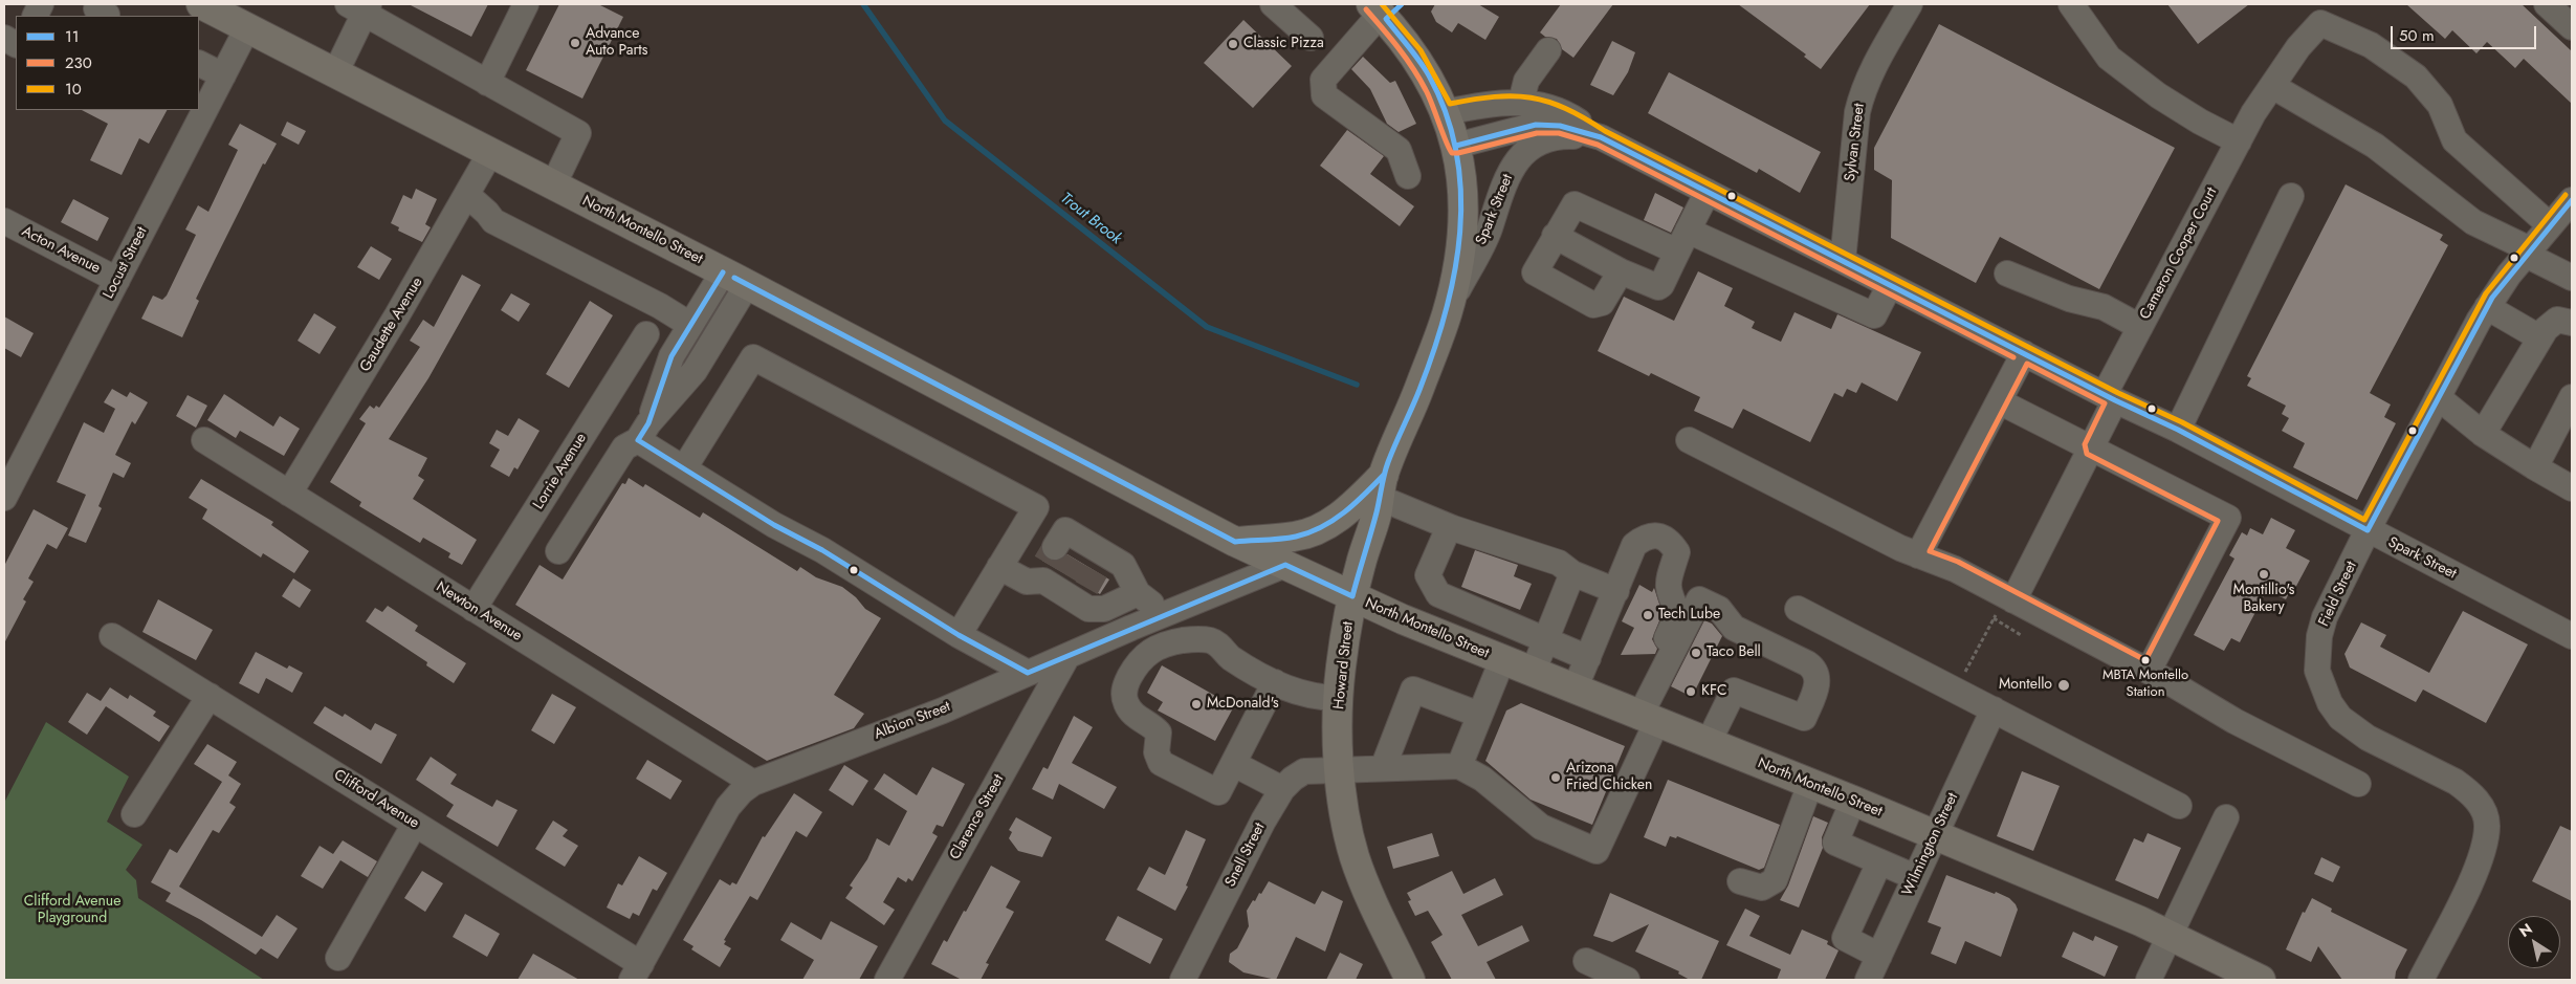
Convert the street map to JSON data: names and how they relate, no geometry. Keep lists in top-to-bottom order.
{
  "streets": {
    "main road": ["North Montello Street", "Howard Street"],
    "street": [
      "Sylvan Street",
      "Spark Street",
      "Acton Avenue",
      "Cameron Cooper Court",
      "Locust Street",
      "Gaudette Avenue",
      "Lorrie Avenue",
      "Field Street",
      "Newton Avenue",
      "Albion Street",
      "Clifford Avenue",
      "Clarence Street",
      "Wilmington Street",
      "Snell Street"
    ]
  },
  "crossings": [
    ["Sylvan Street", "Spark Street"],
    ["Spark Street", "Cameron Cooper Court"],
    ["Spark Street", "Field Street"],
    ["Spark Street", "Howard Street"],
    ["North Montello Street", "Locust Street"],
    ["North Montello Street", "Gaudette Avenue"],
    ["North Montello Street", "Howard Street"],
    ["North Montello Street", "Albion Street"],
    ["North Montello Street", "Wilmington Street"],
    ["Acton Avenue", "Locust Street"],
    ["Cameron Cooper Court", "Field Street"],
    ["Gaudette Avenue", "Newton Avenue"],
    ["Lorrie Avenue", "Newton Avenue"],
    ["Newton Avenue", "Albion Street"],
    ["Howard Street", "Snell Street"],
    ["Albion Street", "Clifford Avenue"],
    ["Albion Street", "Clarence Street"]
  ],
  "water": ["Trout Brook"],
  "parks": ["Clifford Avenue Playground"],
  "places": [
    "Advance Auto Parts",
    "Classic Pizza",
    "Montillio's Bakery",
    "Tech Lube",
    "Taco Bell",
    "MBTA Montello Station",
    "Montello",
    "KFC",
    "McDonald's",
    "Arizona Fried Chicken"
  ],
  "lines": ["transit line 11", "transit line 10", "transit line 230"],
  "legend": ["11", "230", "10"],
  "scale_bar": "50 m",
  "north": "top left"
}
